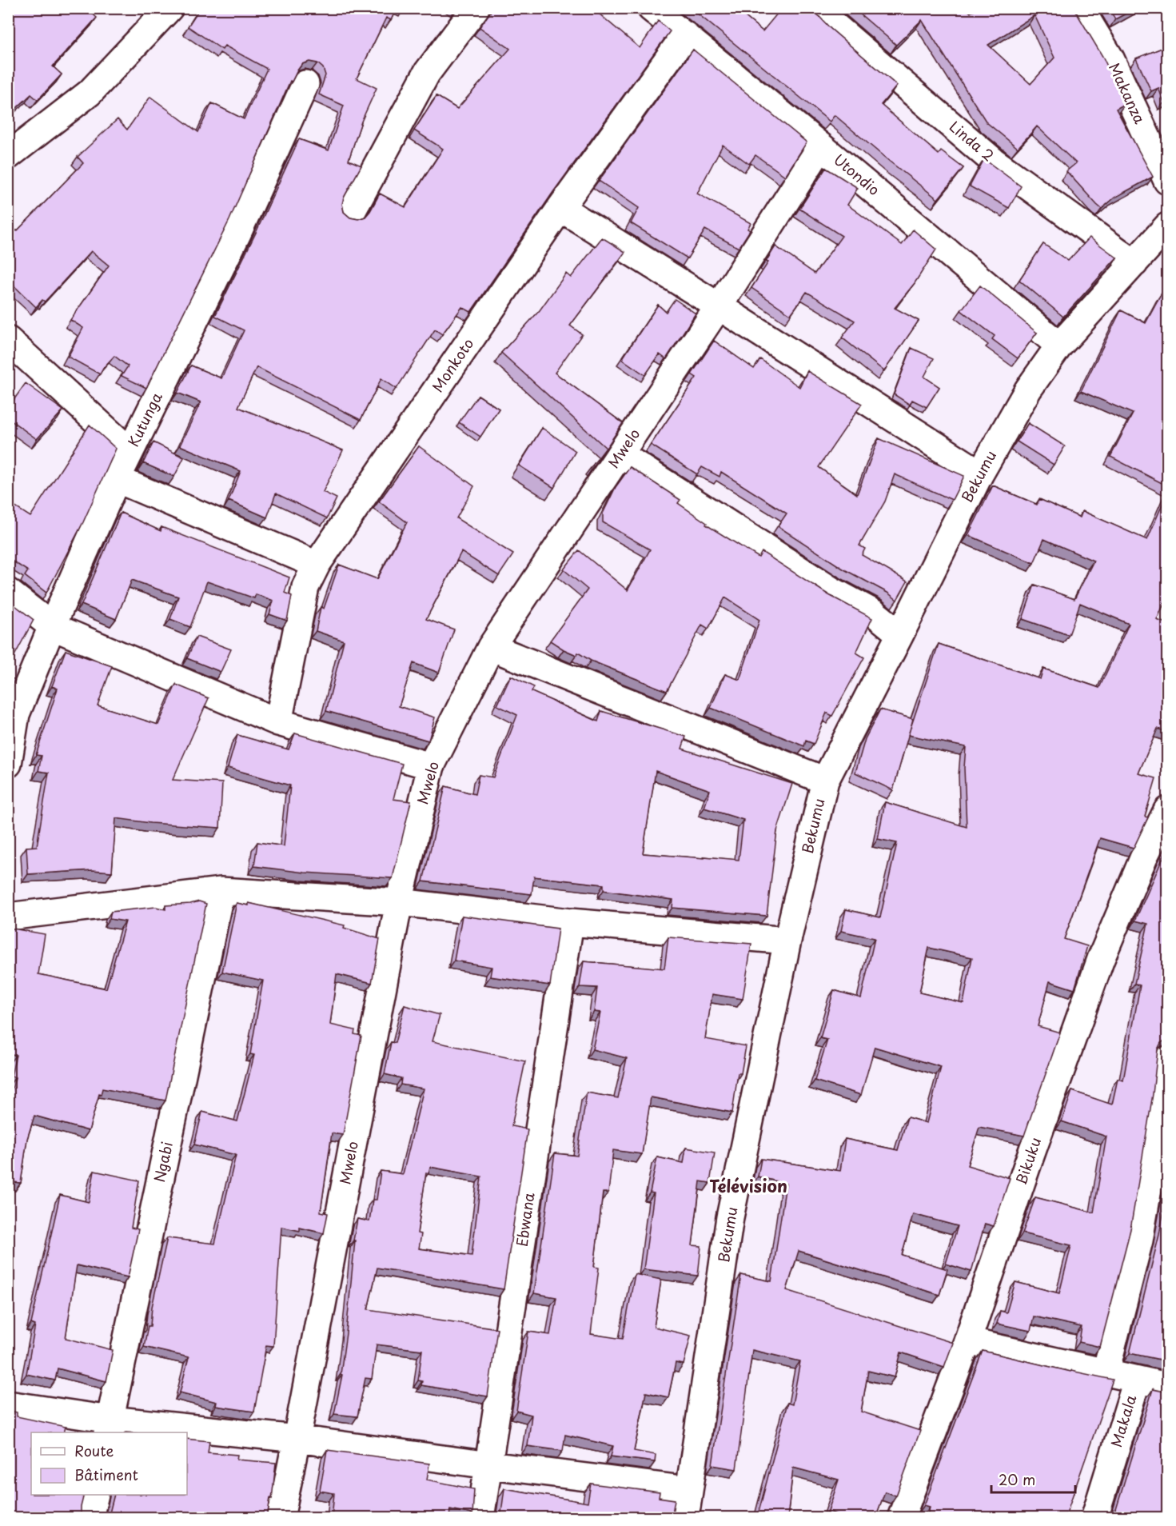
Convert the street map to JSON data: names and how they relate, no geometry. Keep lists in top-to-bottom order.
{
  "streets": {
    "street": [
      "Makanza",
      "Linda 2",
      "Utondio",
      "Monkoto",
      "Kutunga",
      "Mwelo",
      "Bekumu",
      "Bikuku",
      "Ngabi",
      "Ebwana",
      "Makala"
    ]
  },
  "crossings": [
    ["Linda 2", "Bekumu"],
    ["Utondio", "Monkoto"],
    ["Utondio", "Mwelo"],
    ["Utondio", "Bekumu"]
  ],
  "districts": ["Télévision"],
  "legend": ["Route", "Bâtiment"],
  "scale_bar": "20 m"
}
